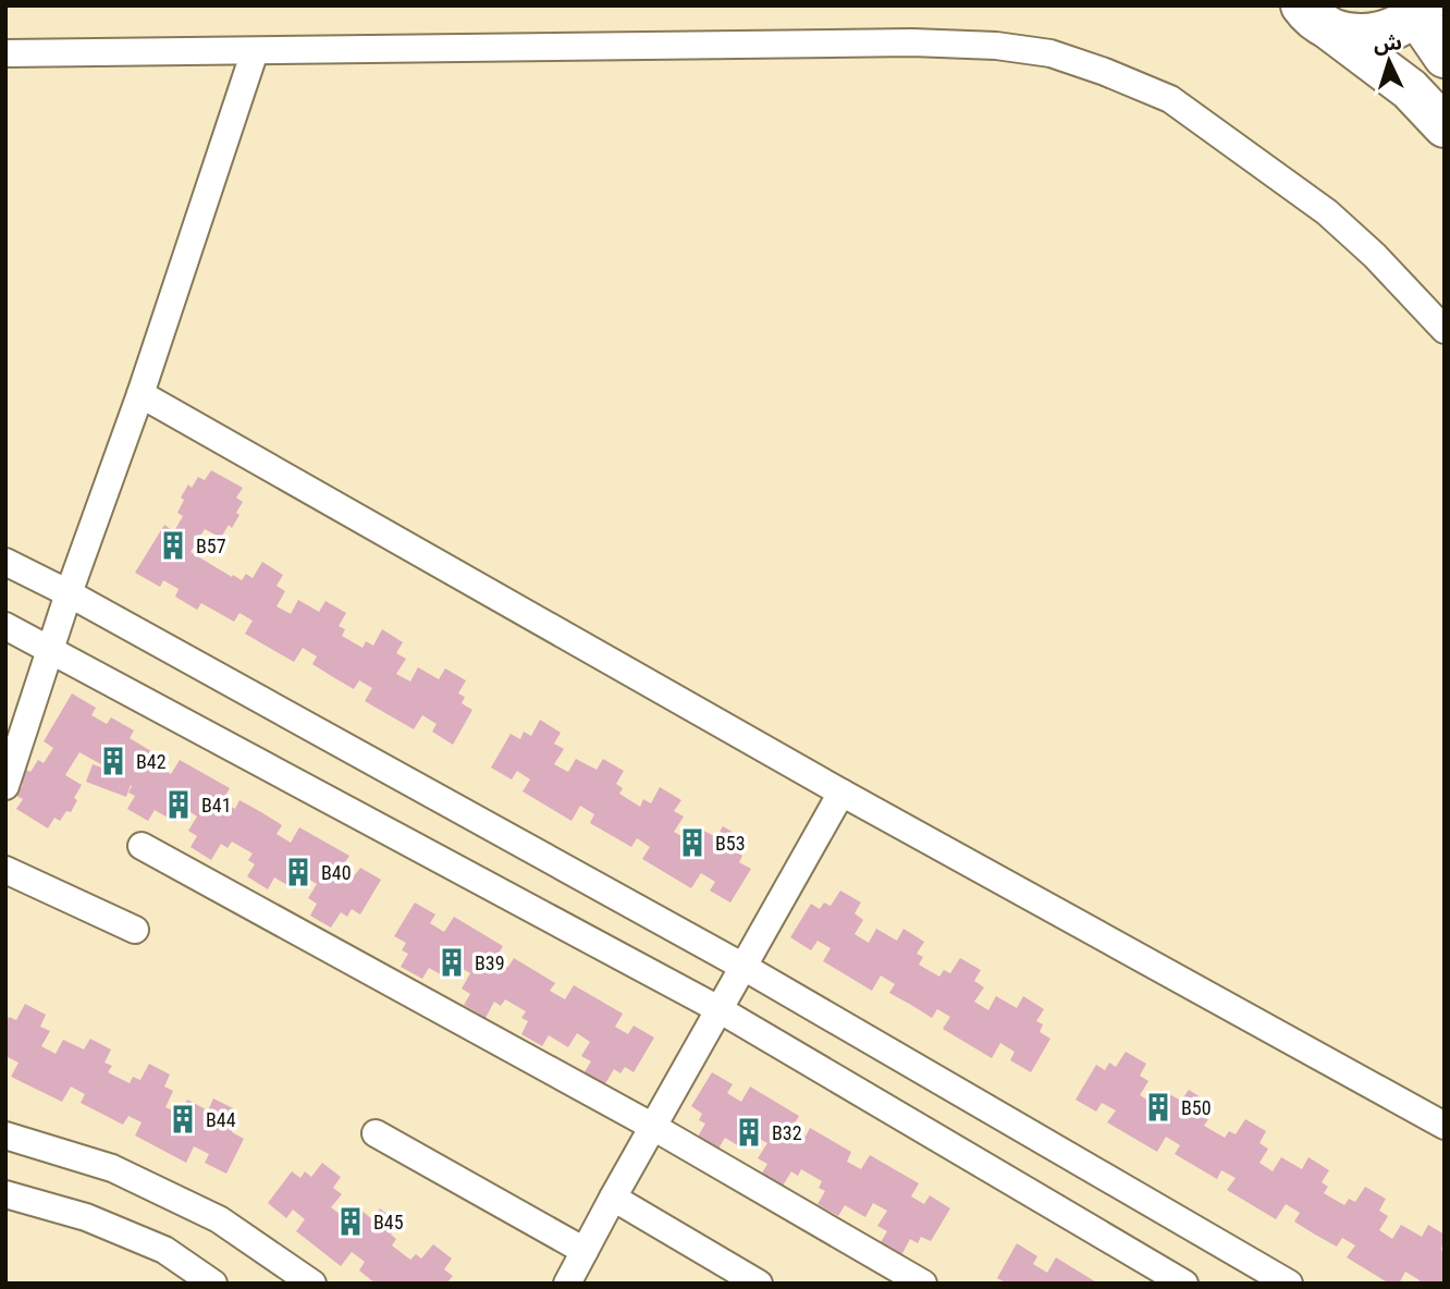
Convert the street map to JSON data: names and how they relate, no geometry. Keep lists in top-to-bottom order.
{
  "places": {
    "building": [
      "B57",
      "B42",
      "B41",
      "B53",
      "B40",
      "B39",
      "B50",
      "B44",
      "B32",
      "B45"
    ]
  },
  "north": "top"
}
